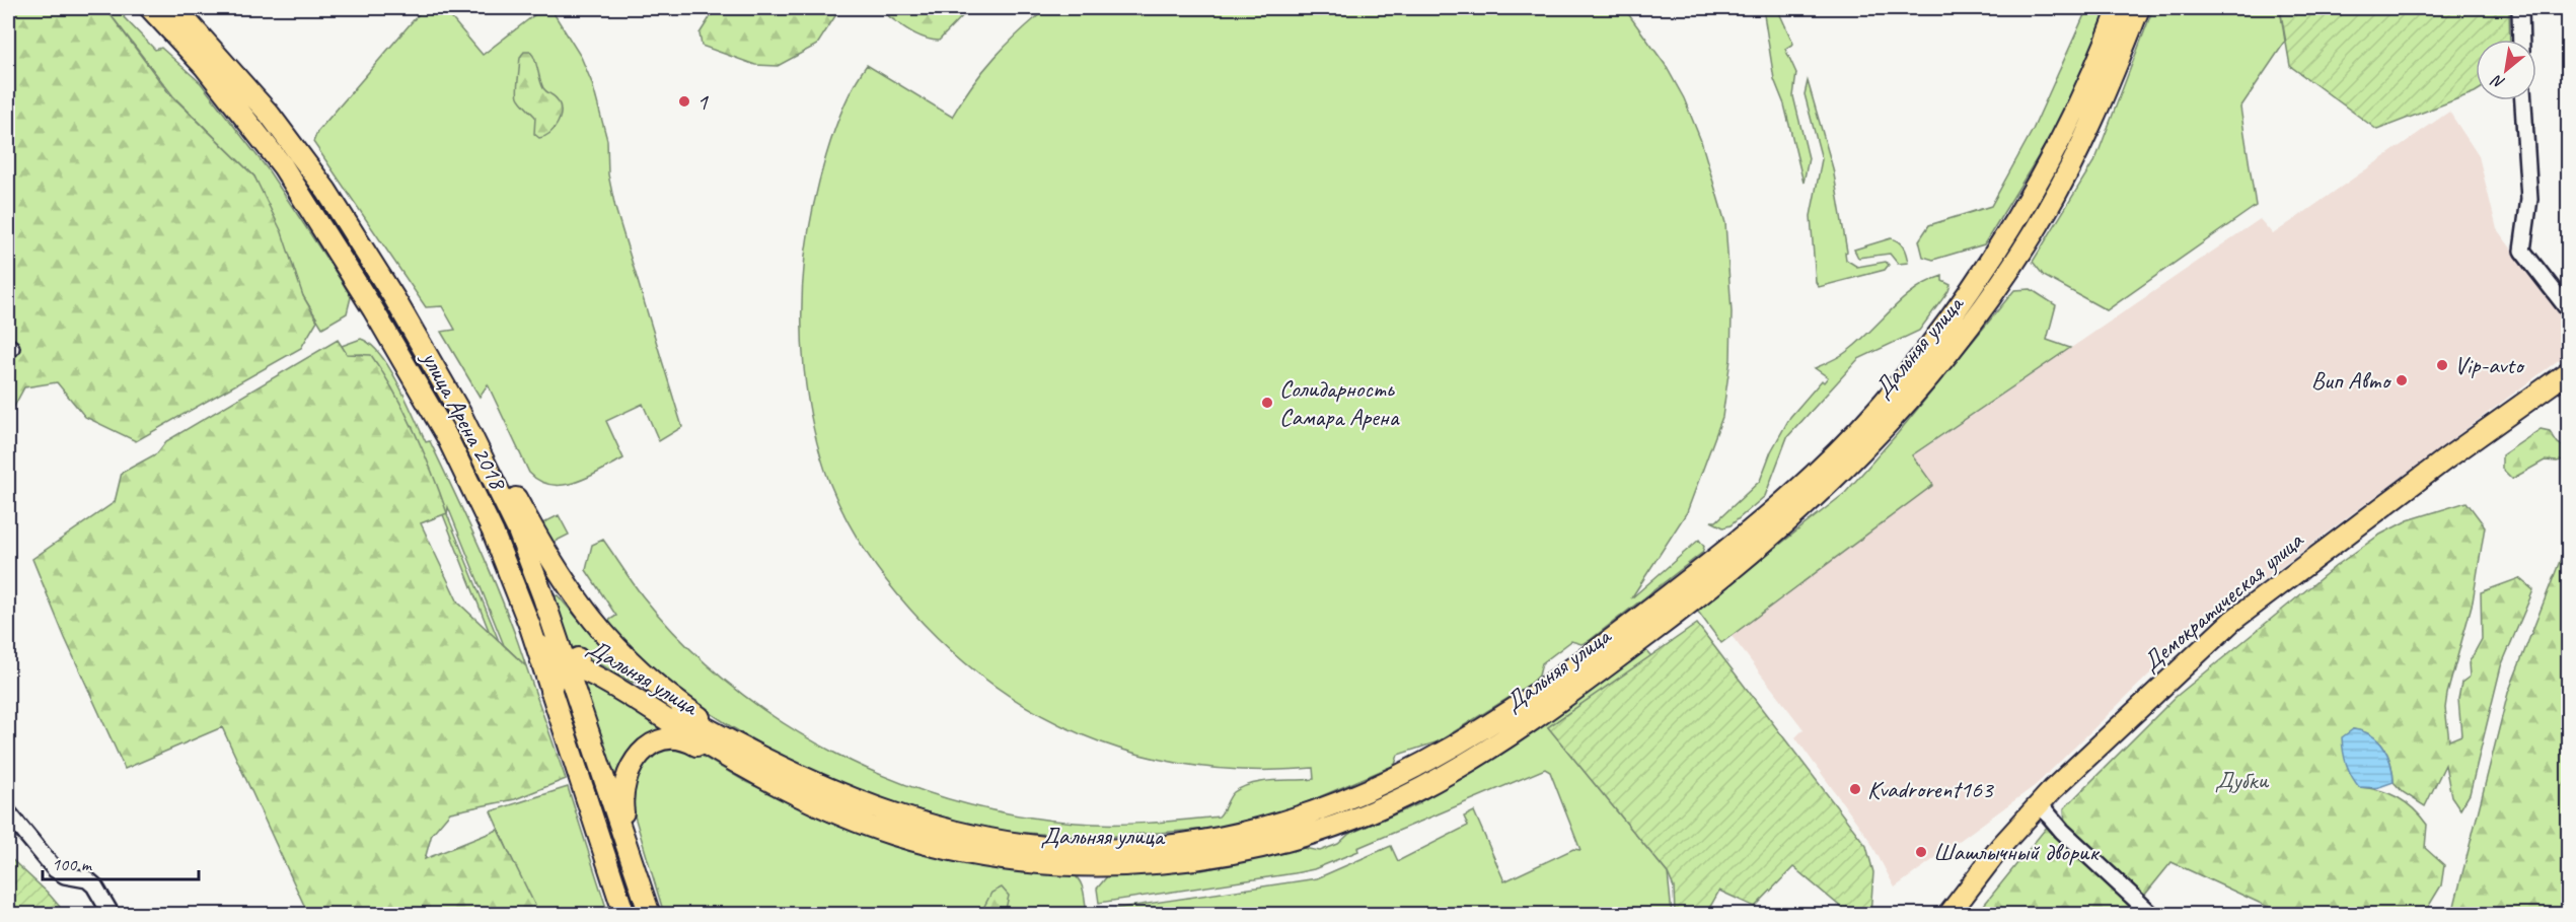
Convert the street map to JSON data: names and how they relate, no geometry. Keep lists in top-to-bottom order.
{
  "streets": {
    "main road": ["Дальняя улица", "улица Арена 2018", "Демократическая улица"]
  },
  "crossings": [
    ["Дальняя улица", "улица Арена 2018"]
  ],
  "parks": ["Дубки"],
  "places": [
    "1",
    "Vip-avto",
    "Вип Авто",
    "Солидарность Самара Арена",
    "Kvadrorent163",
    "Шашлычный дворик"
  ],
  "scale_bar": "100 m",
  "north": "bottom left"
}
